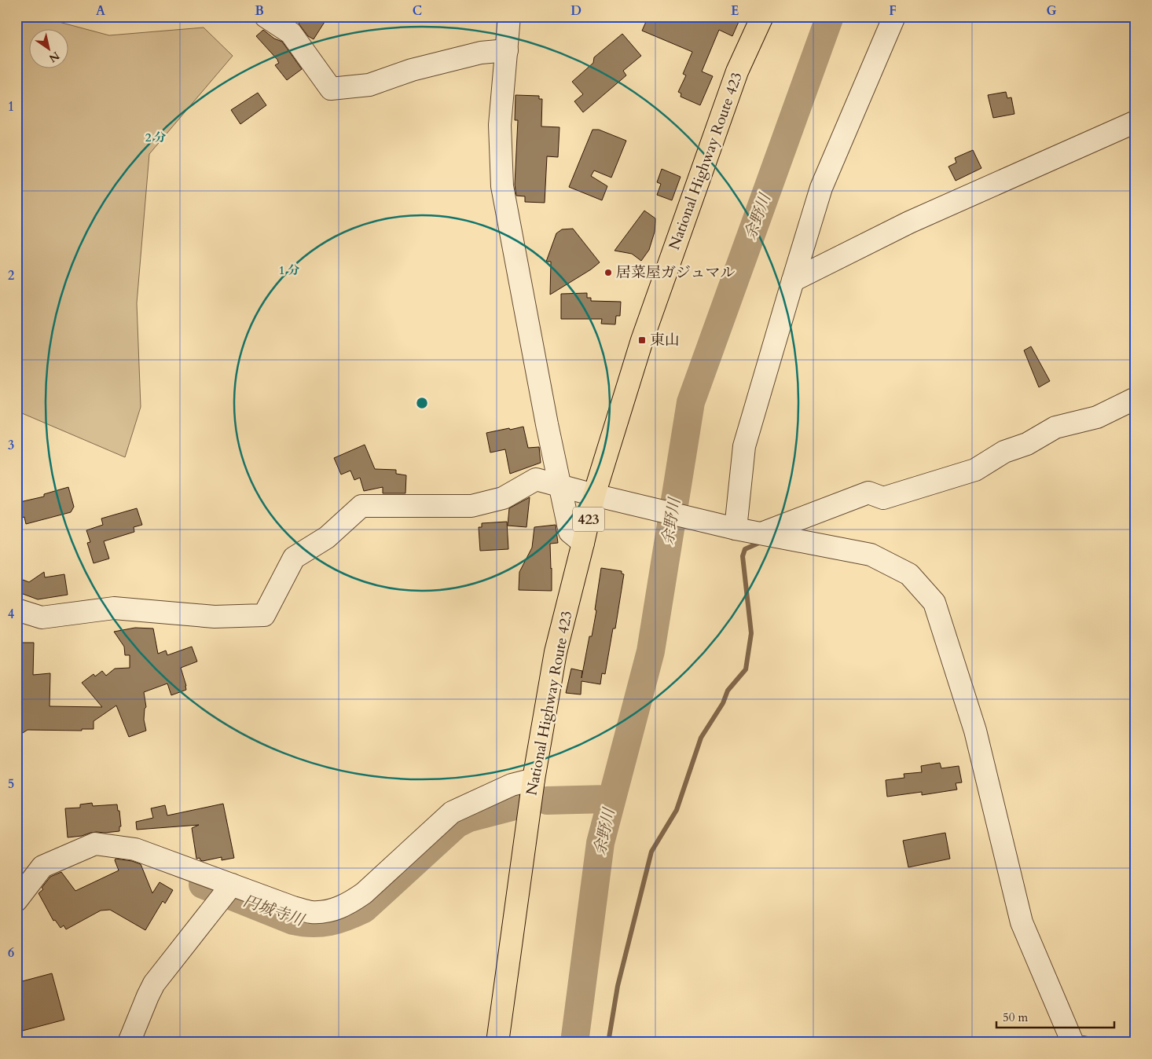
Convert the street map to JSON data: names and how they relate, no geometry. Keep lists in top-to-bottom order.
{
  "streets": {
    "highway": ["National Highway Route 423", "423"]
  },
  "water": ["余野川", "円城寺川"],
  "places": {
    "other": ["居菜屋ガジュマル"],
    "transit": ["東山"]
  },
  "scale_bar": "50 m",
  "north": "bottom right",
  "grid": {
    "columns": [
      "A",
      "B",
      "C",
      "D",
      "E",
      "F",
      "G"
    ],
    "rows": [
      "1",
      "2",
      "3",
      "4",
      "5",
      "6"
    ]
  },
  "rings": ["2 分", "1 分"]
}
